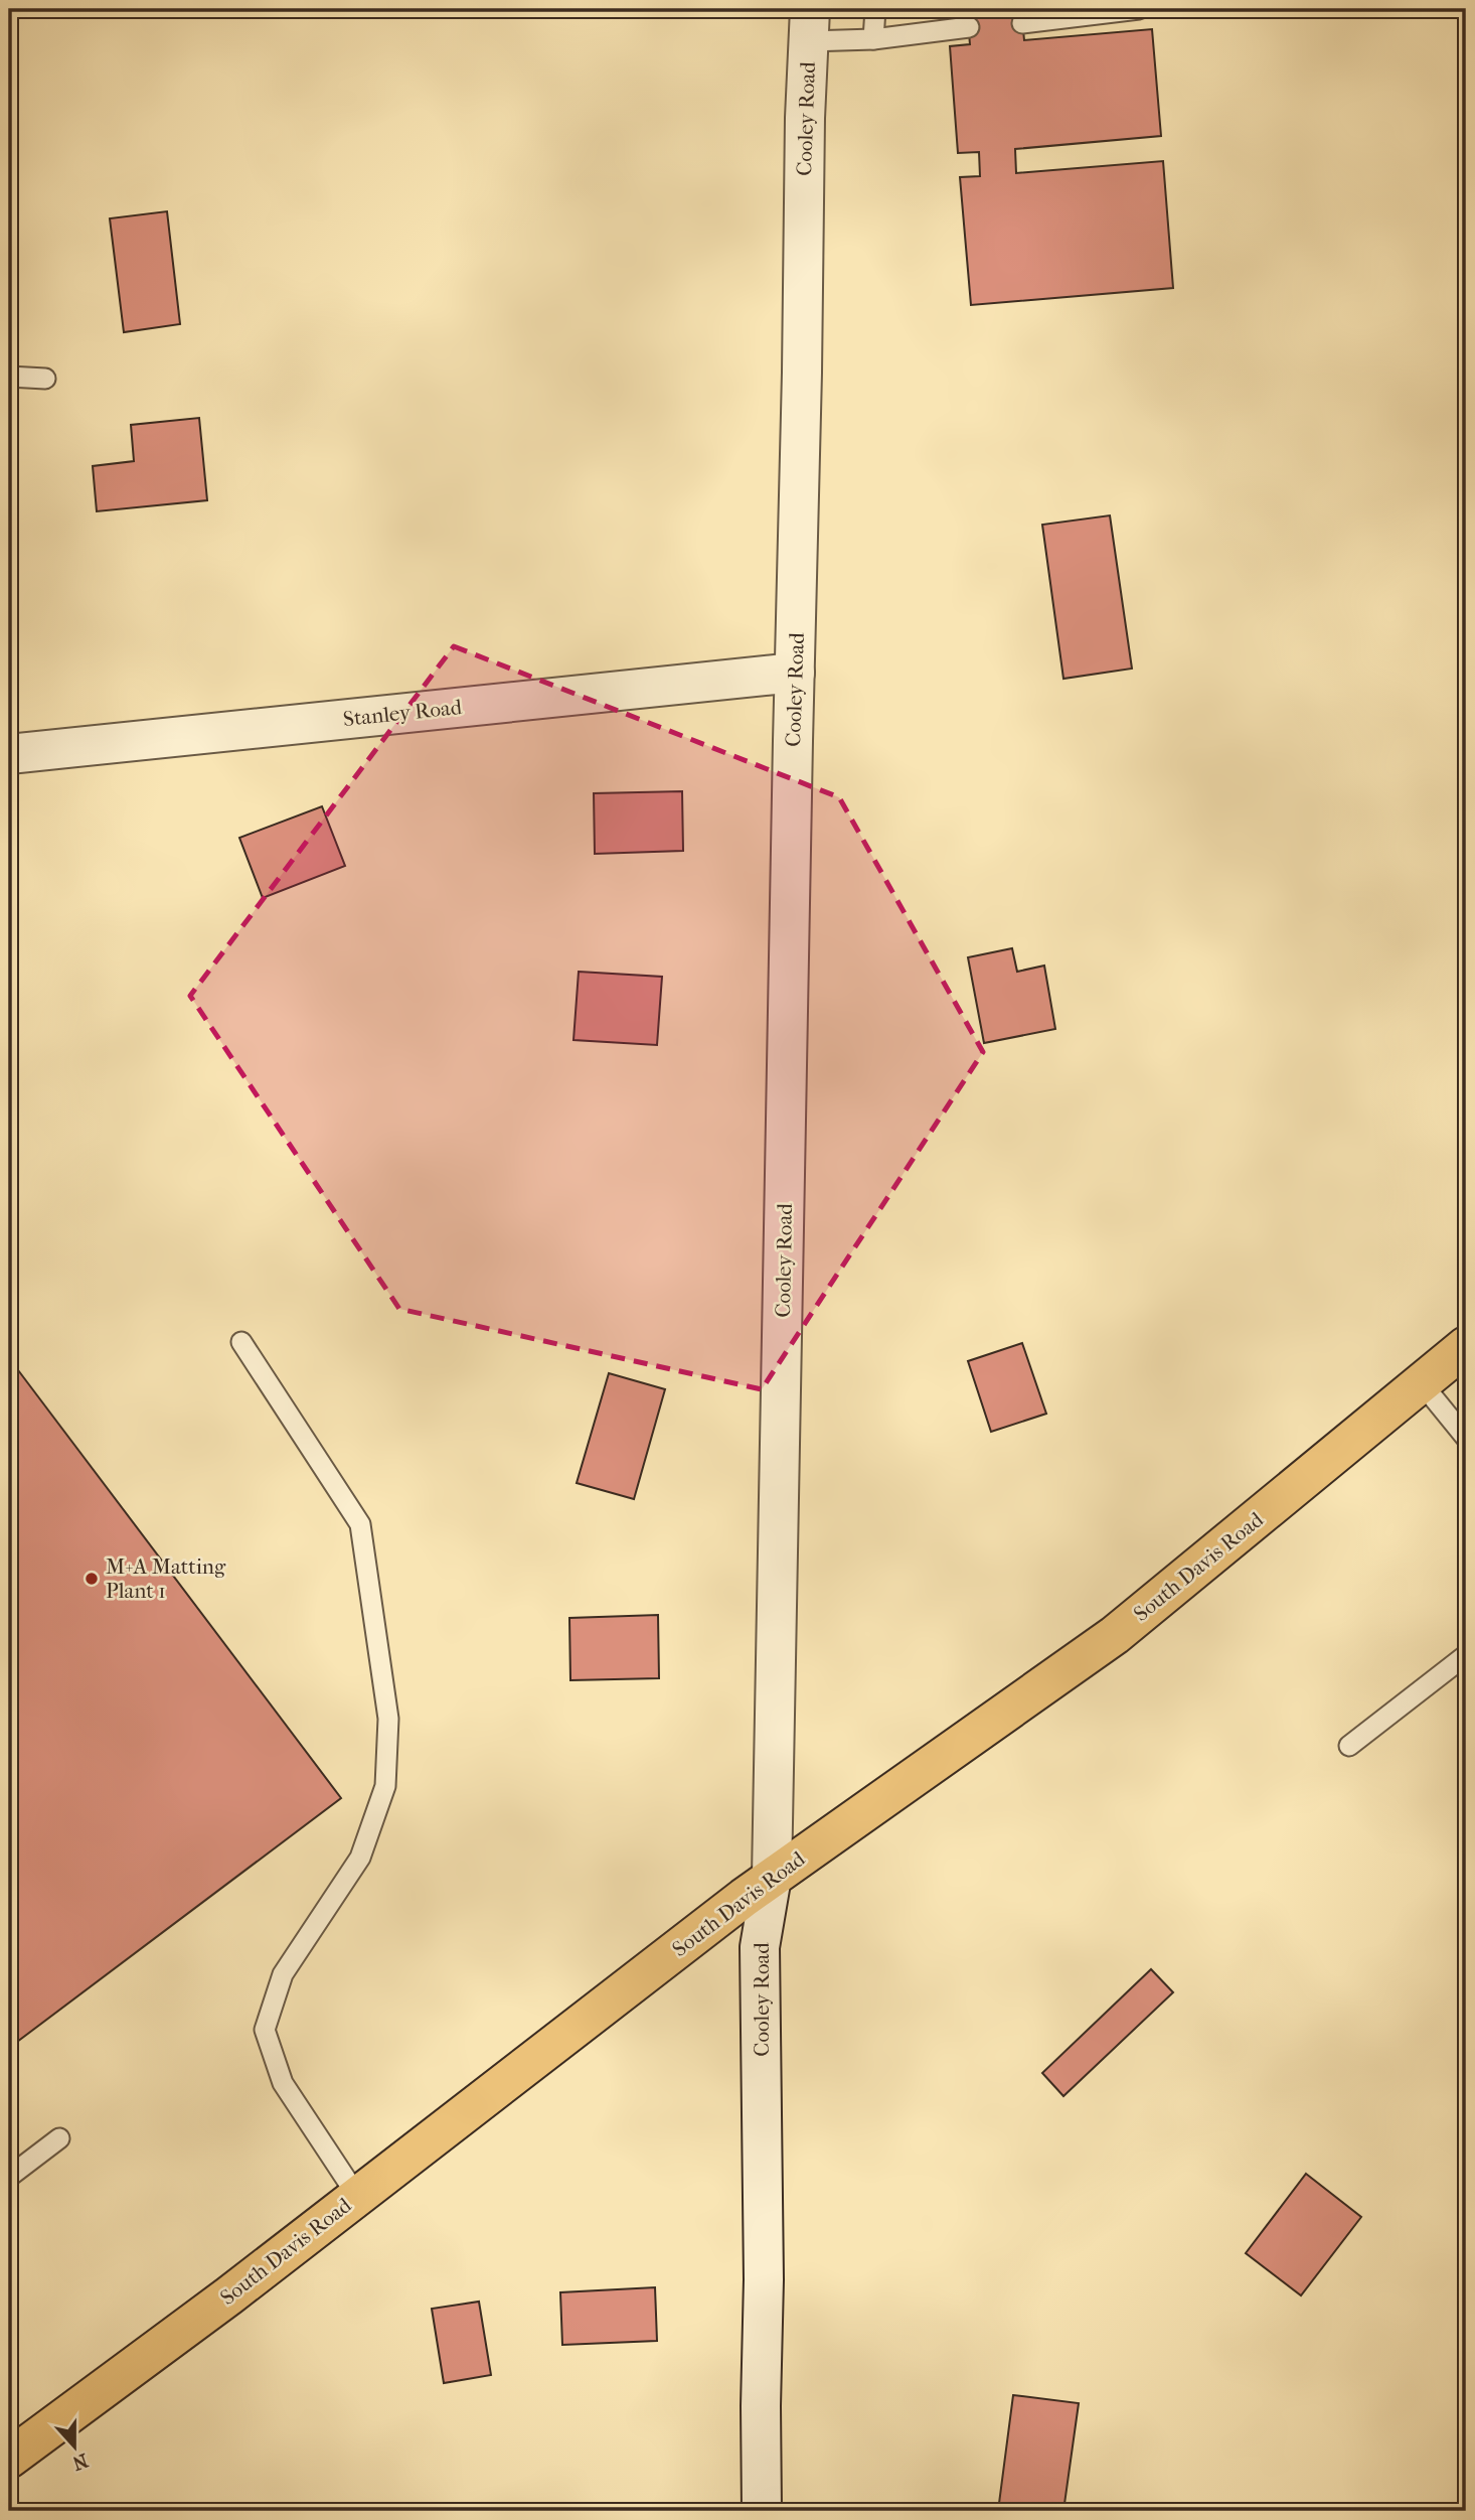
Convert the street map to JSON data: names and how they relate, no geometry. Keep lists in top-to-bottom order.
{
  "streets": {
    "main road": ["South Davis Road"],
    "street": ["Cooley Road", "Stanley Road"]
  },
  "crossings": [
    ["Cooley Road", "Stanley Road"],
    ["Cooley Road", "South Davis Road"]
  ],
  "places": ["M+A Matting Plant 1"],
  "north": "bottom"
}
